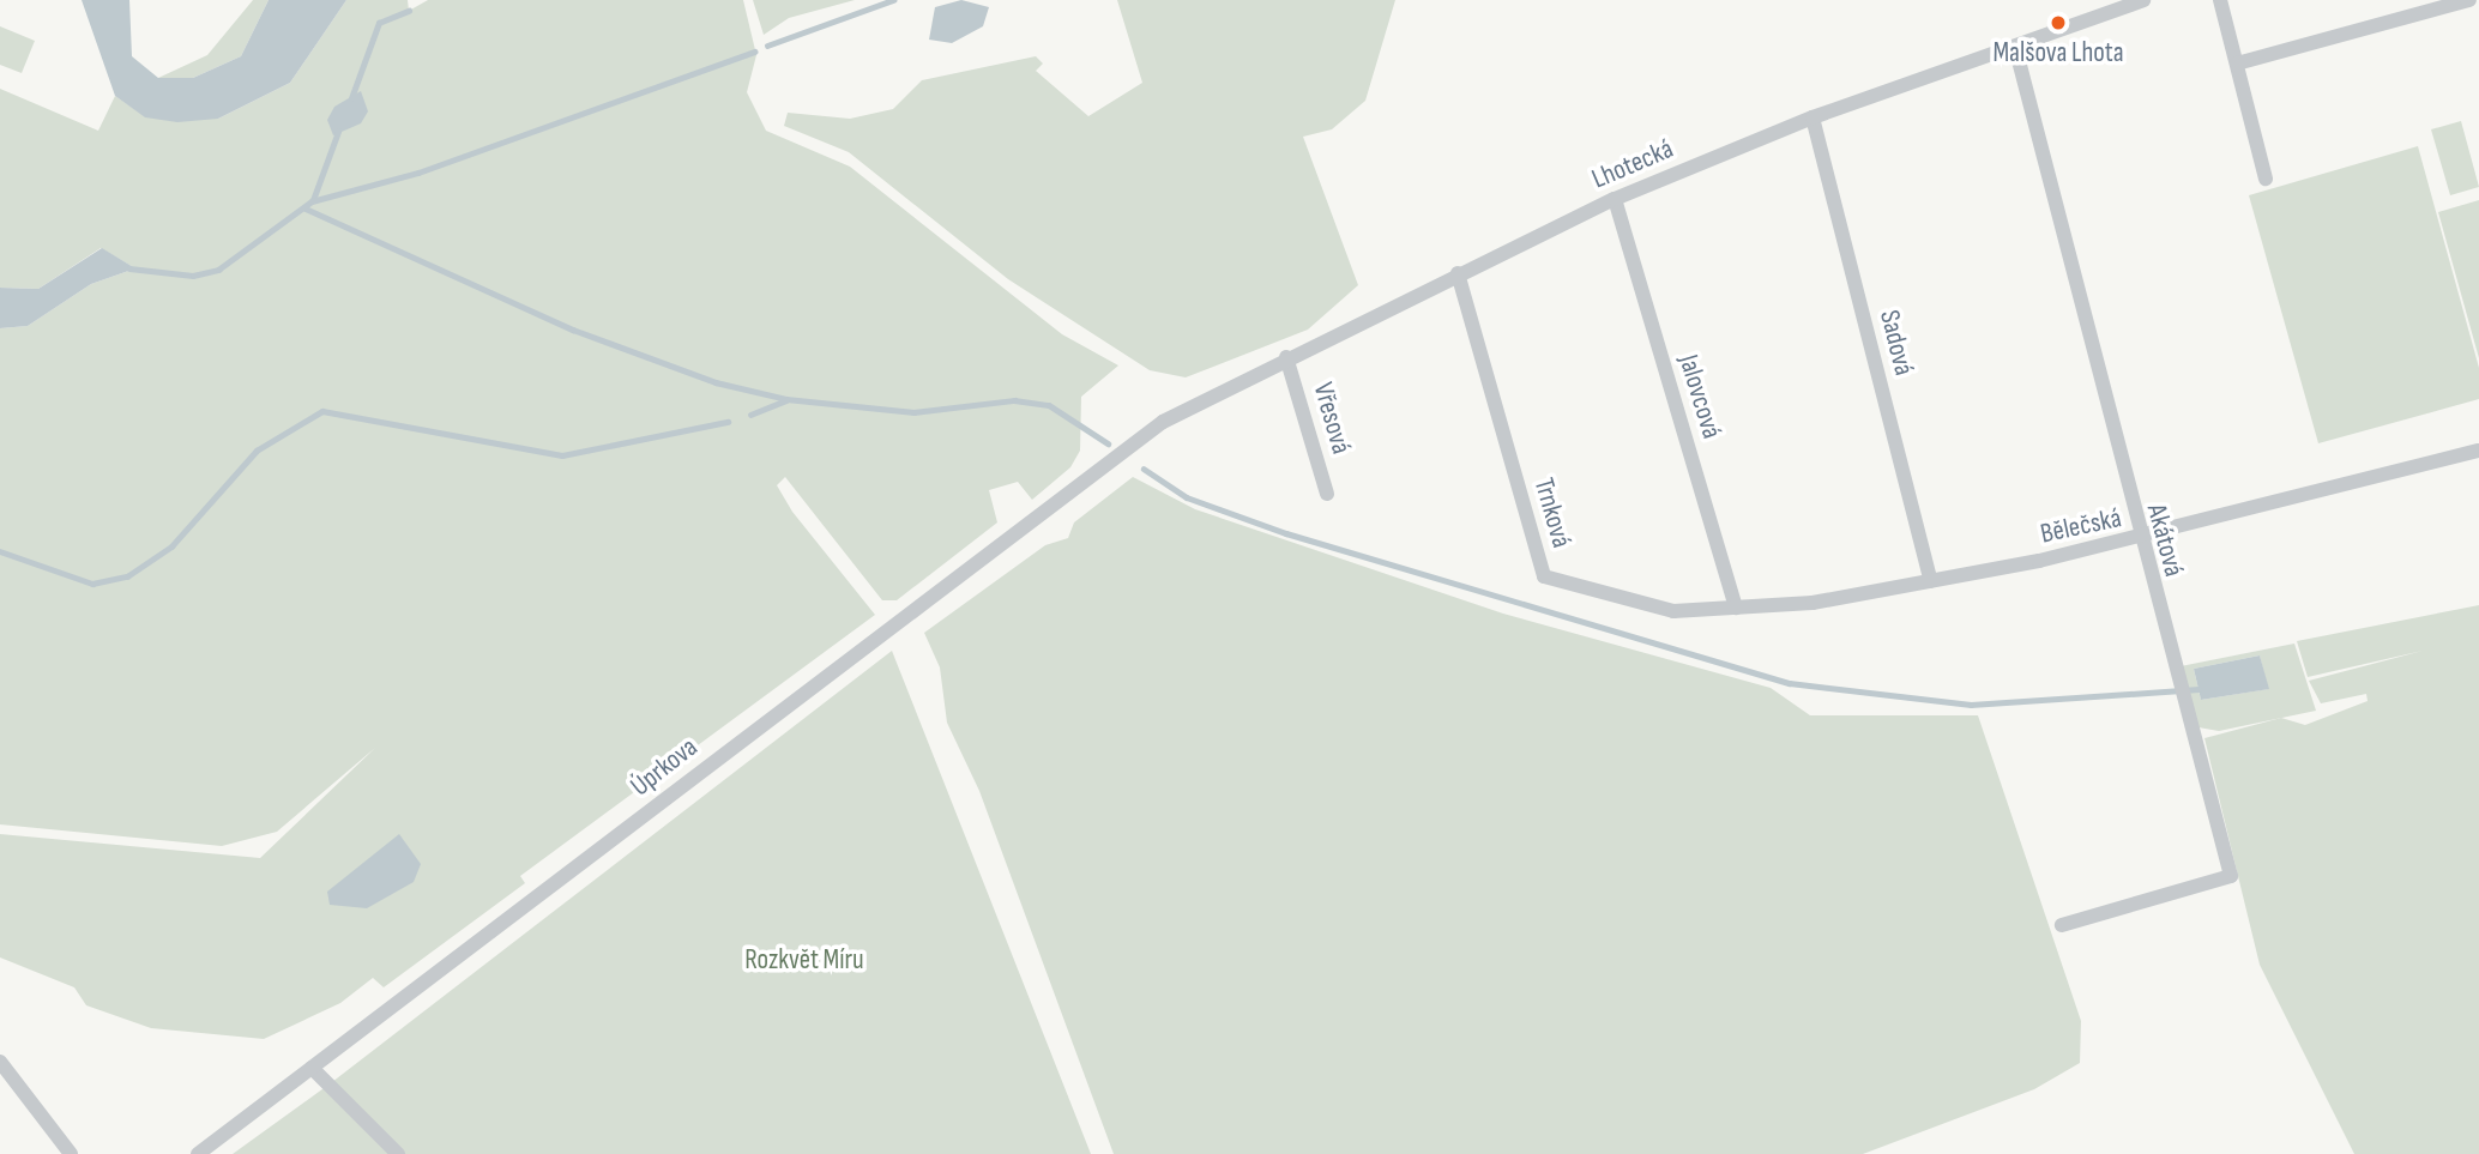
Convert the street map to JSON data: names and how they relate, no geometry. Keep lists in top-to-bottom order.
{
  "streets": {
    "street": [
      "Lhotecká",
      "Sadová",
      "Jalovcová",
      "Vřesová",
      "Trnková",
      "Bělečská",
      "Akátová",
      "Úprkova"
    ]
  },
  "crossings": [
    ["Lhotecká", "Sadová"],
    ["Lhotecká", "Jalovcová"],
    ["Lhotecká", "Vřesová"],
    ["Lhotecká", "Trnková"],
    ["Lhotecká", "Akátová"],
    ["Lhotecká", "Úprkova"],
    ["Sadová", "Bělečská"],
    ["Jalovcová", "Trnková"],
    ["Jalovcová", "Bělečská"],
    ["Trnková", "Bělečská"],
    ["Bělečská", "Akátová"]
  ],
  "parks": ["Rozkvět Míru"],
  "places": ["Malšova Lhota"]
}
